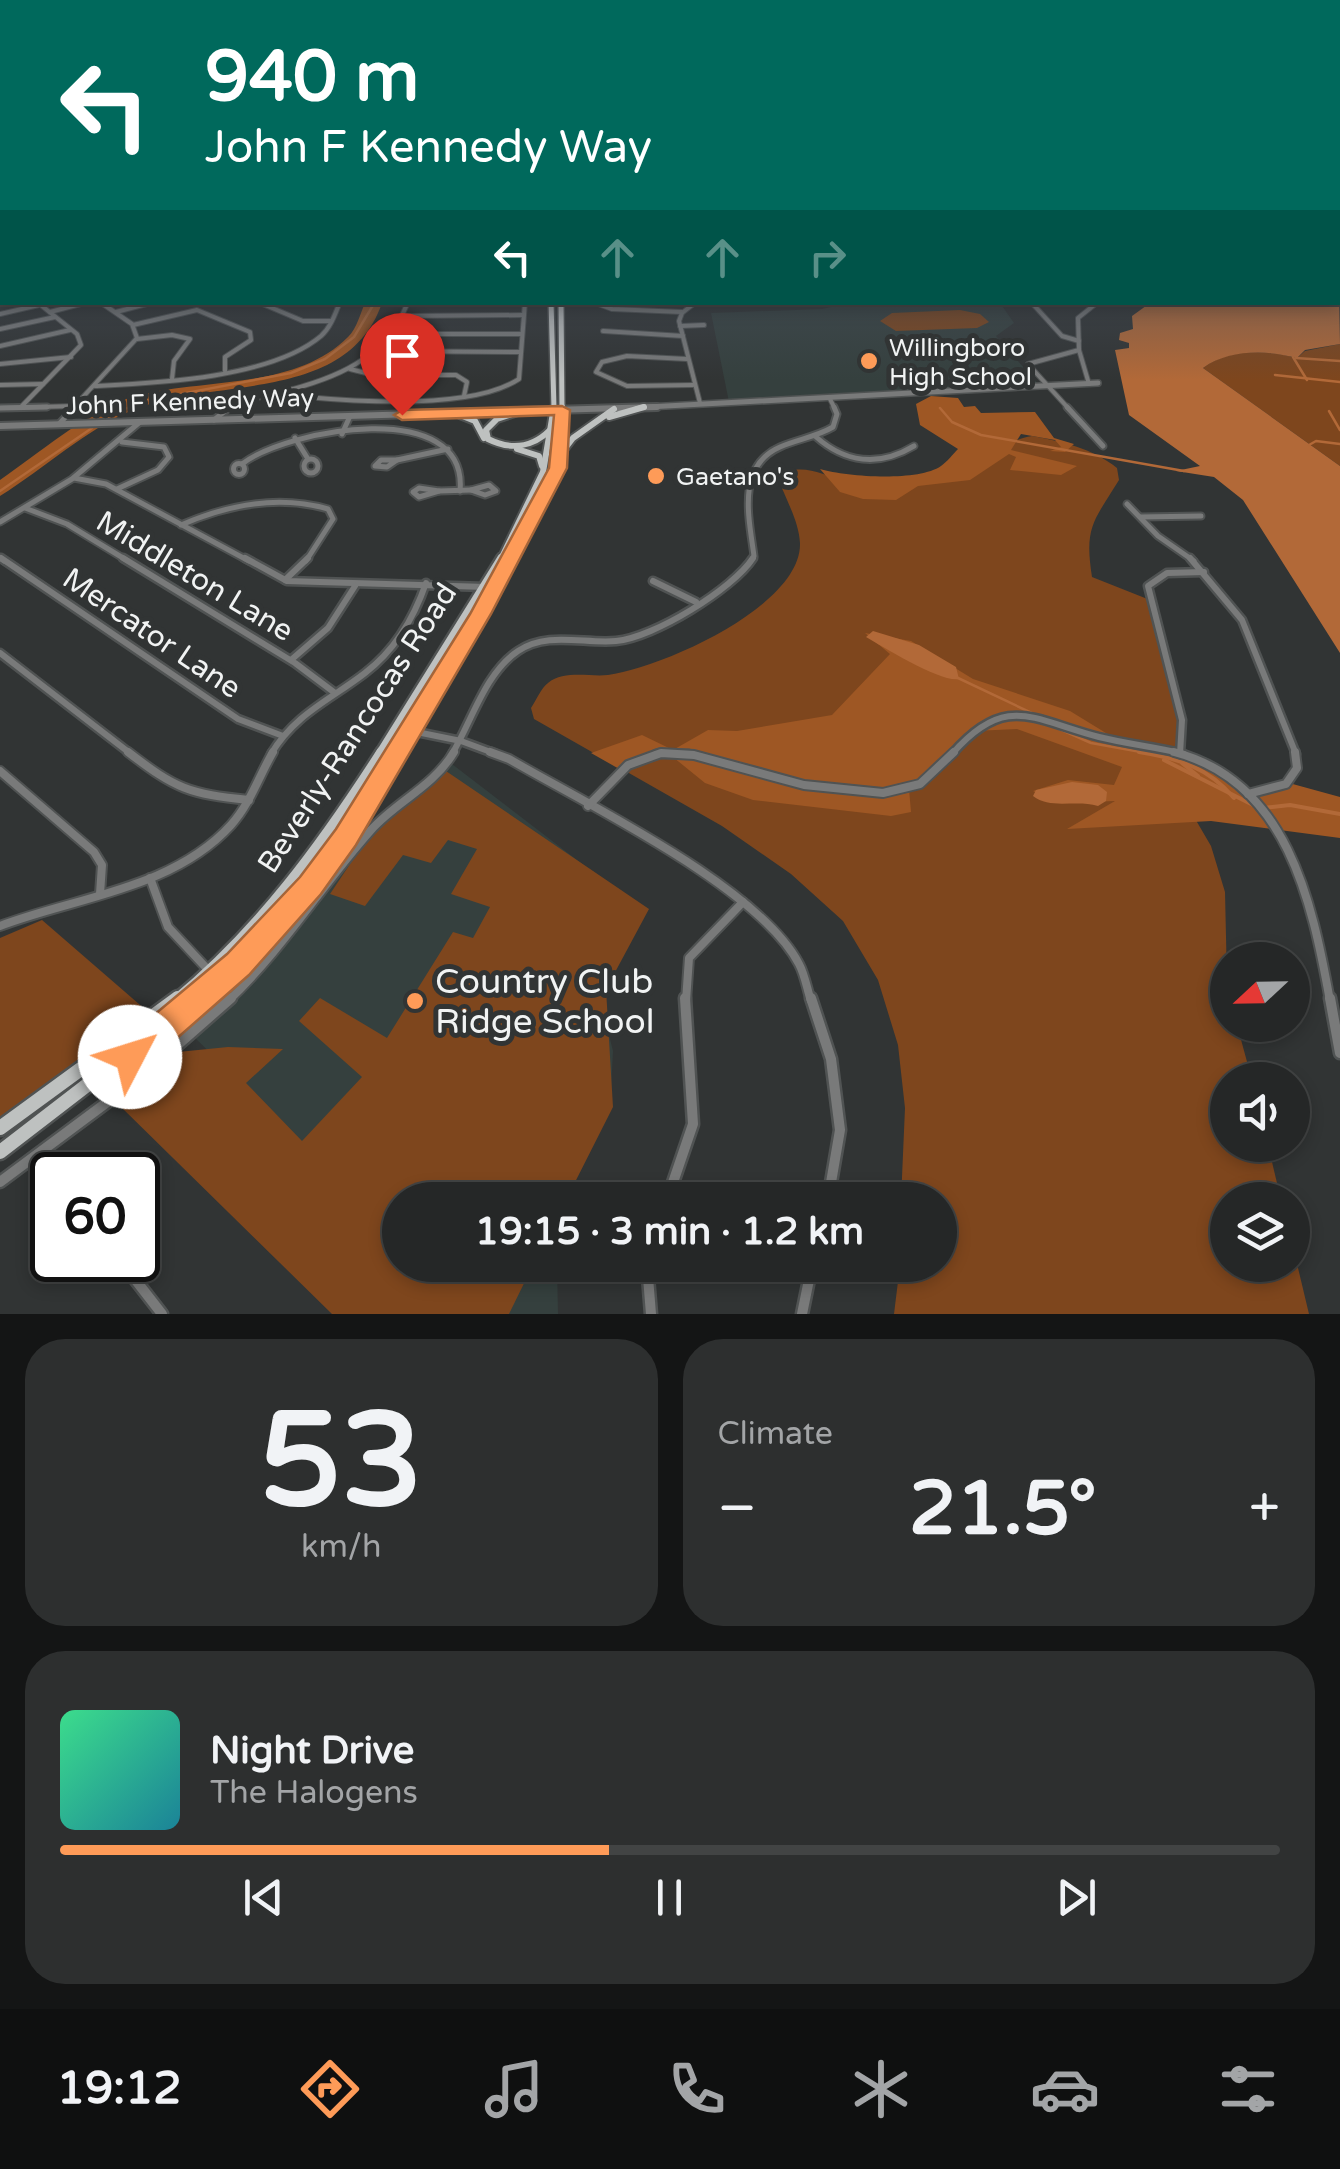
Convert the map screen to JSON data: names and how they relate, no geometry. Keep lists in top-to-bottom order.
{
  "streets": {
    "main road": ["Beverly-Rancocas Road"],
    "street": ["John F Kennedy Way", "Middleton Lane", "Mercator Lane"]
  },
  "crossings": [
    ["John F Kennedy Way", "Beverly-Rancocas Road"]
  ],
  "places": ["Willingboro High School", "Gaetano's", "Country Club Ridge School"],
  "north": "left",
  "page": {
    "turn": ["940 m", "John F Kennedy Way"],
    "limit": "60",
    "trip": "19:15 · 3 min · 1.2 km",
    "tile": [
      ["53", "km/h"],
      "Climate"
    ],
    "heat": ["−", "21.5°", "+"],
    "song": ["Night Drive", "The Halogens"],
    "tabs": "19:12"
  }
}
